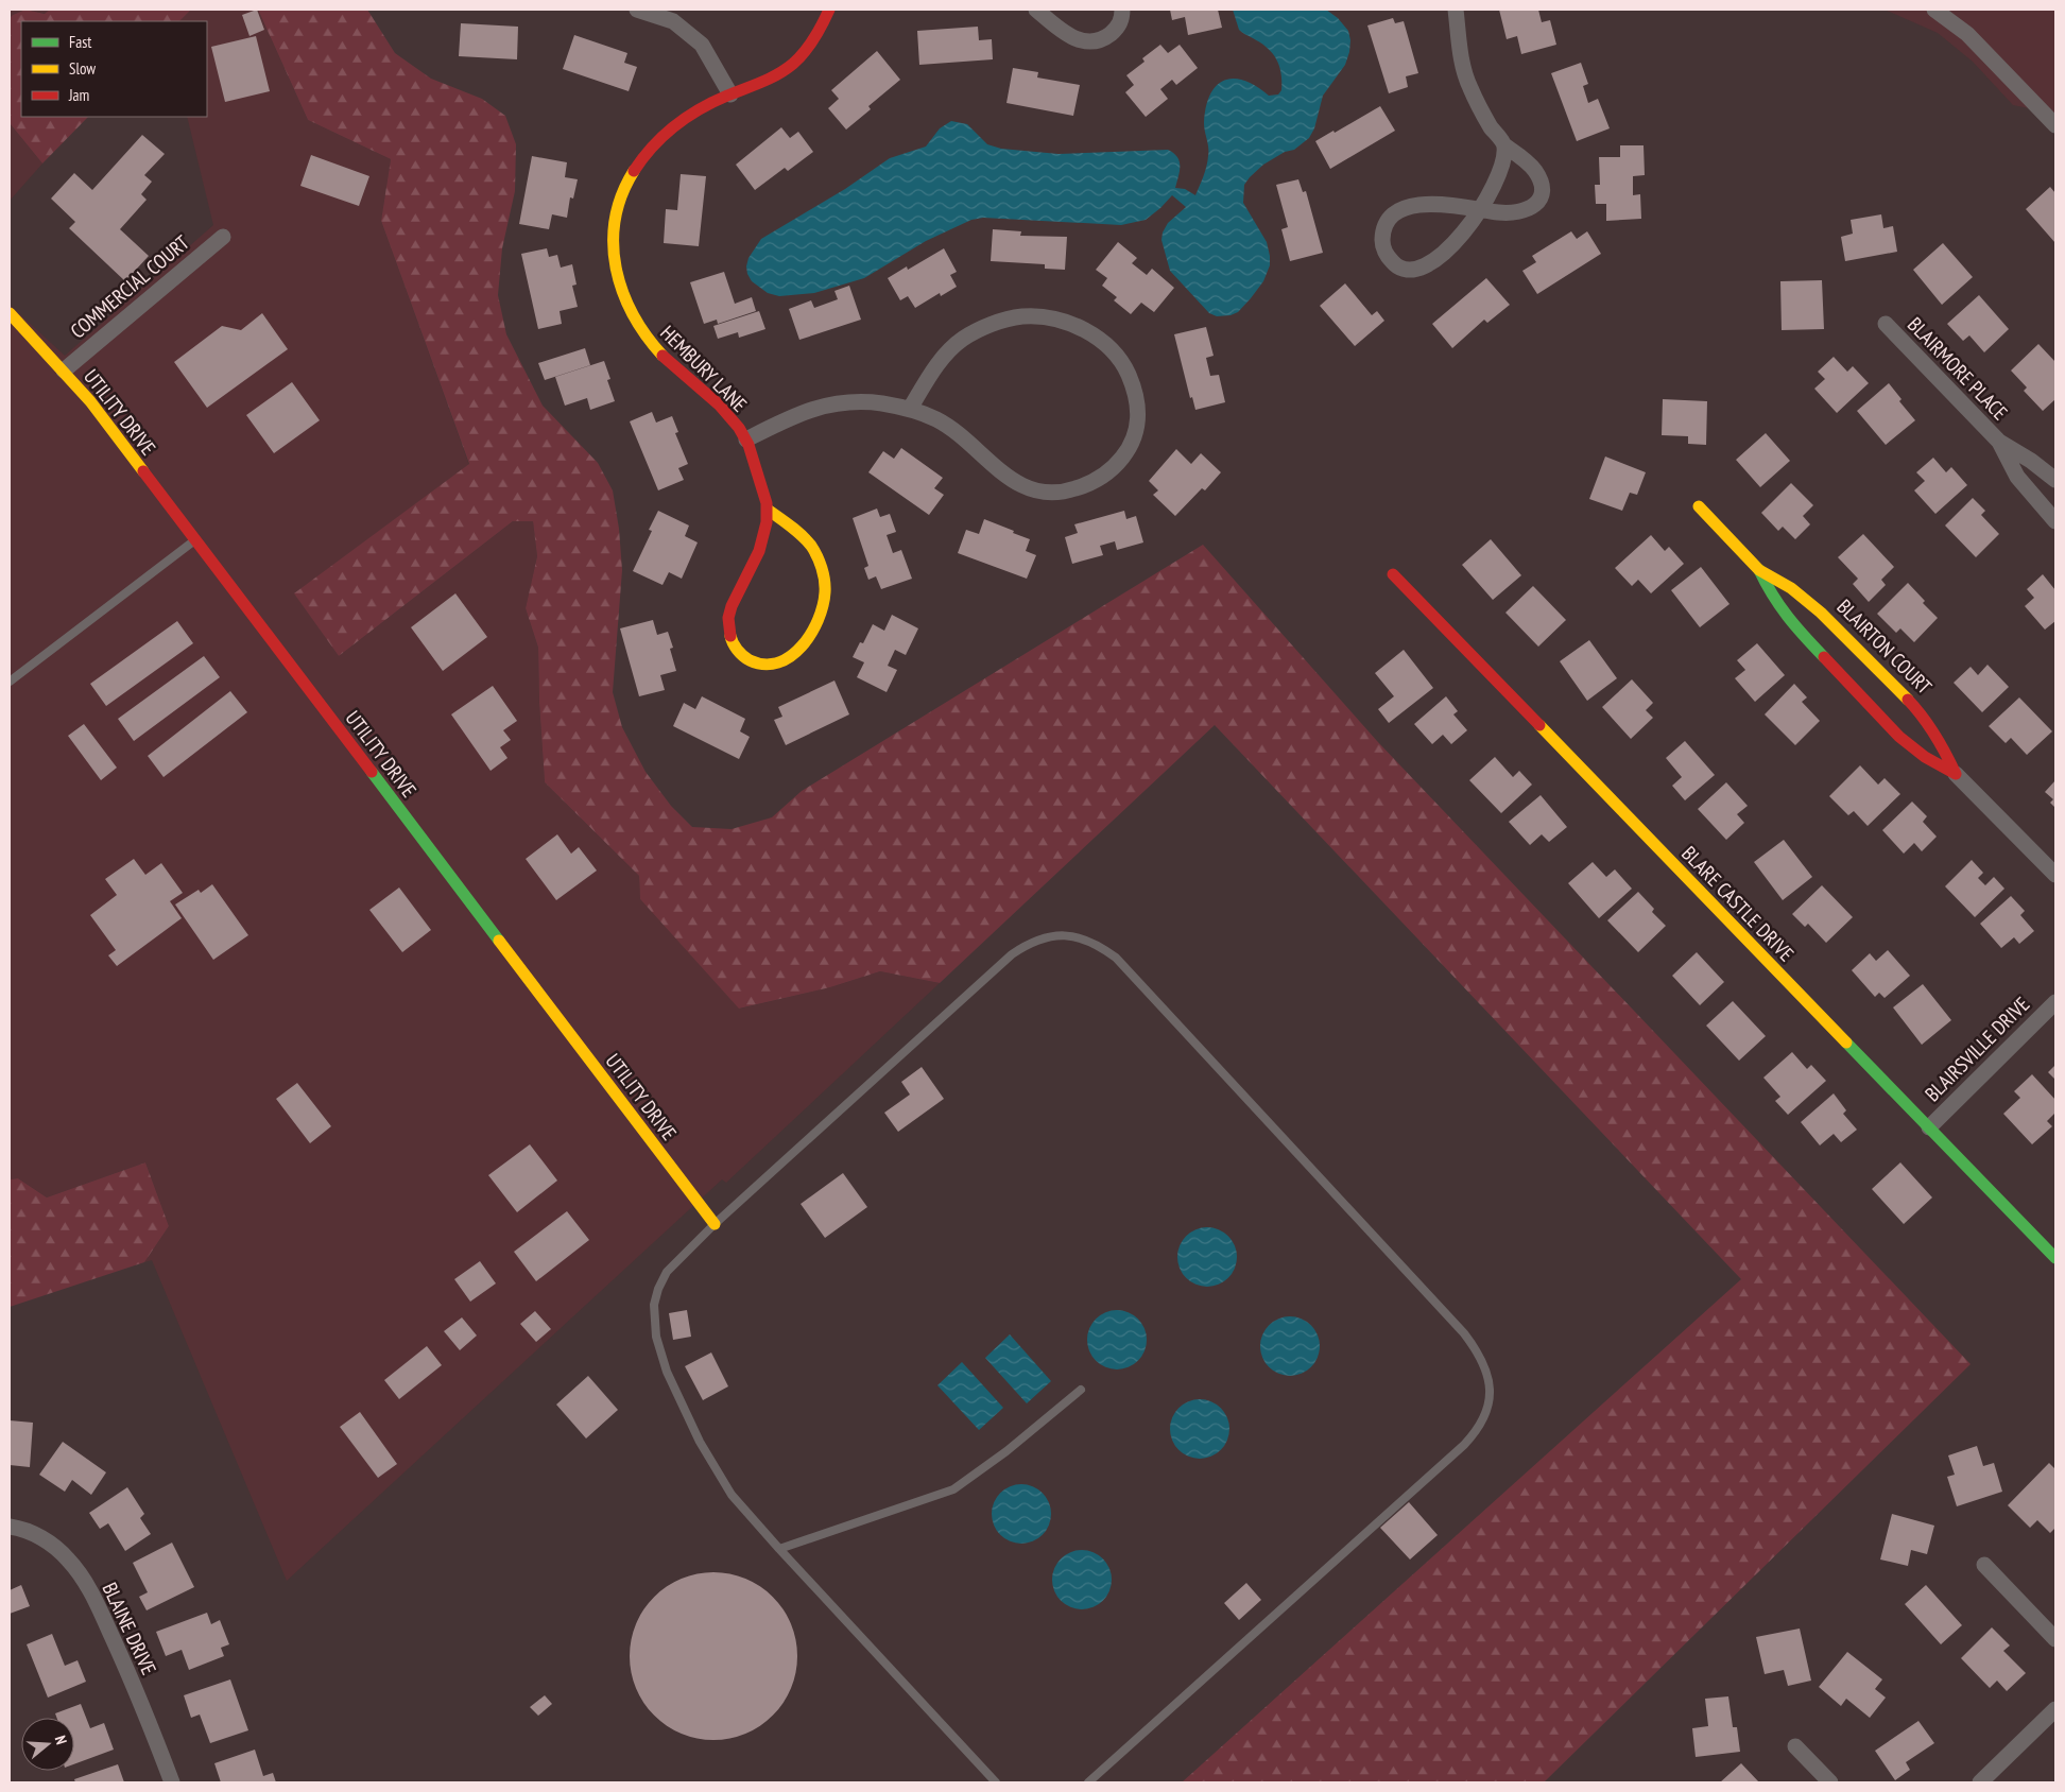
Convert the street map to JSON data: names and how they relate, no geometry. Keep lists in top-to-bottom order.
{
  "streets": {
    "street": [
      "COMMERCIAL COURT",
      "HEMBURY LANE",
      "BLAIRMORE PLACE",
      "UTILITY DRIVE",
      "BLAIRTON COURT",
      "BLARE CASTLE DRIVE",
      "BLAIRSVILLE DRIVE",
      "BLAINE DRIVE"
    ]
  },
  "crossings": [
    ["COMMERCIAL COURT", "UTILITY DRIVE"],
    ["BLARE CASTLE DRIVE", "BLAIRSVILLE DRIVE"]
  ],
  "legend": ["Fast", "Slow", "Jam"],
  "north": "right"
}
